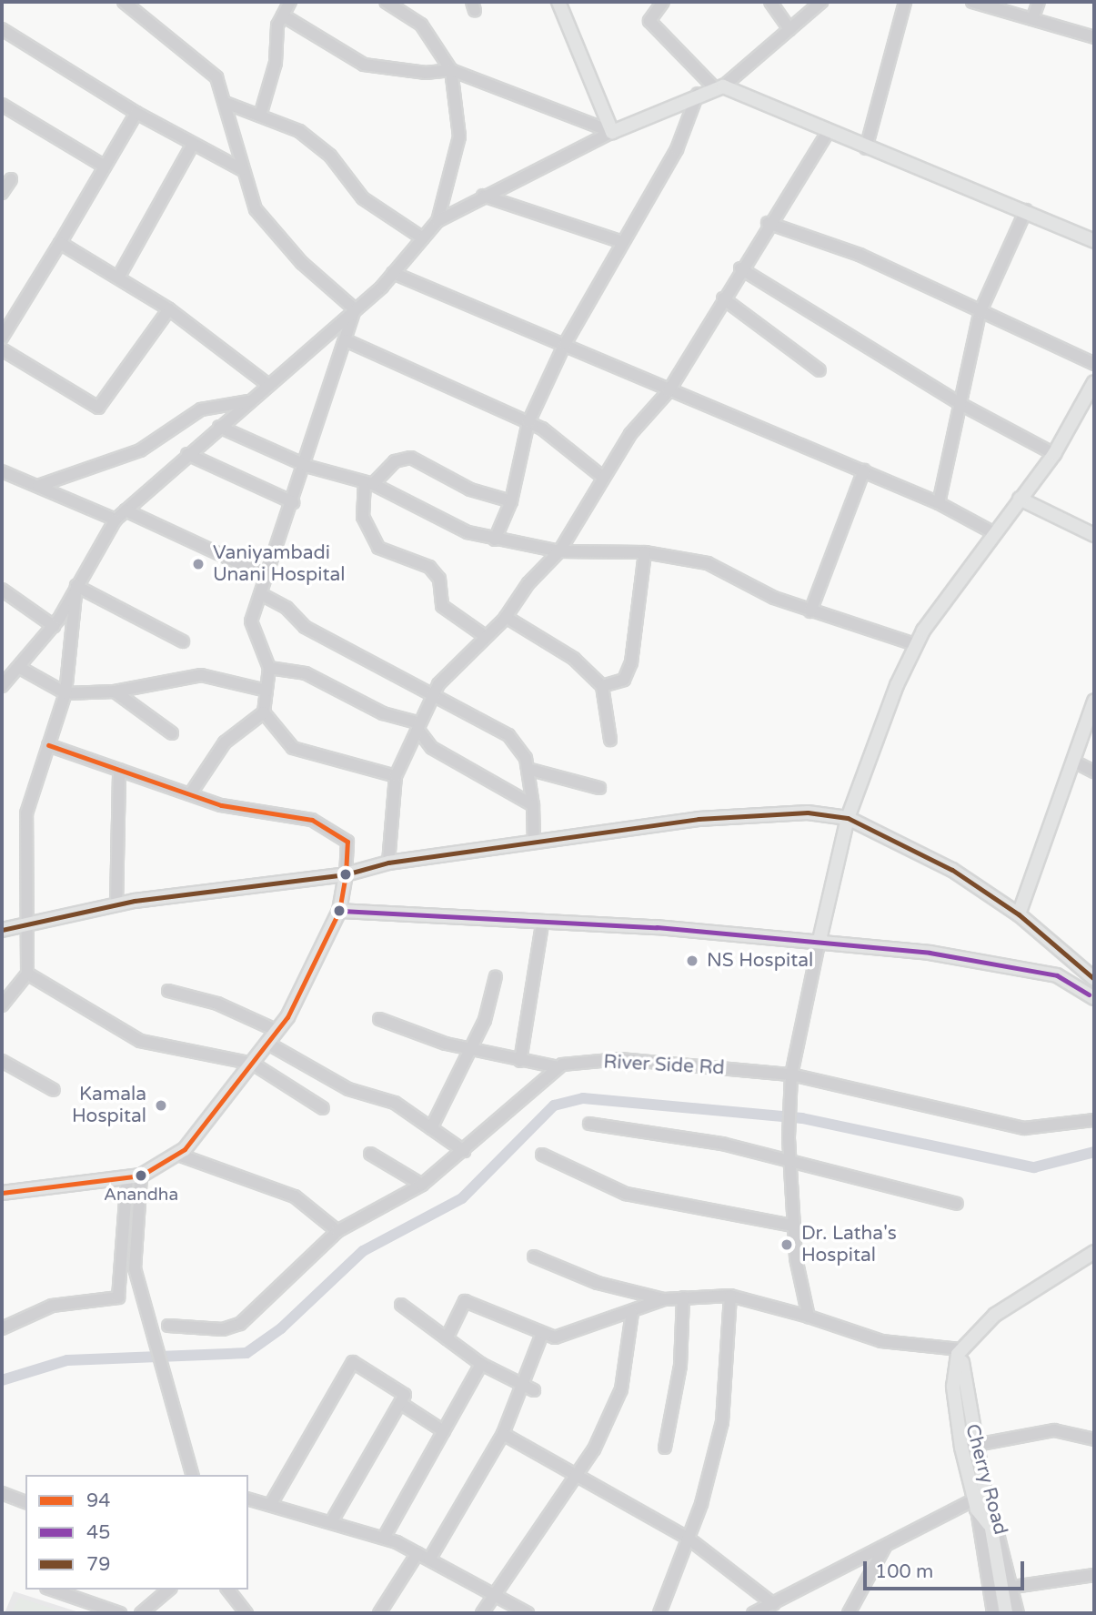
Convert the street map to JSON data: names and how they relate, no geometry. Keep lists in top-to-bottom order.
{
  "streets": {
    "main road": ["Cherry Road"],
    "street": ["River Side Rd"]
  },
  "places": [
    "Vaniyambadi Unani Hospital",
    "NS Hospital",
    "Kamala Hospital",
    "Anandha",
    "Dr. Latha's Hospital"
  ],
  "lines": ["transit line 94", "transit line 79", "transit line 45"],
  "legend": ["94", "45", "79"],
  "scale_bar": "100 m"
}
